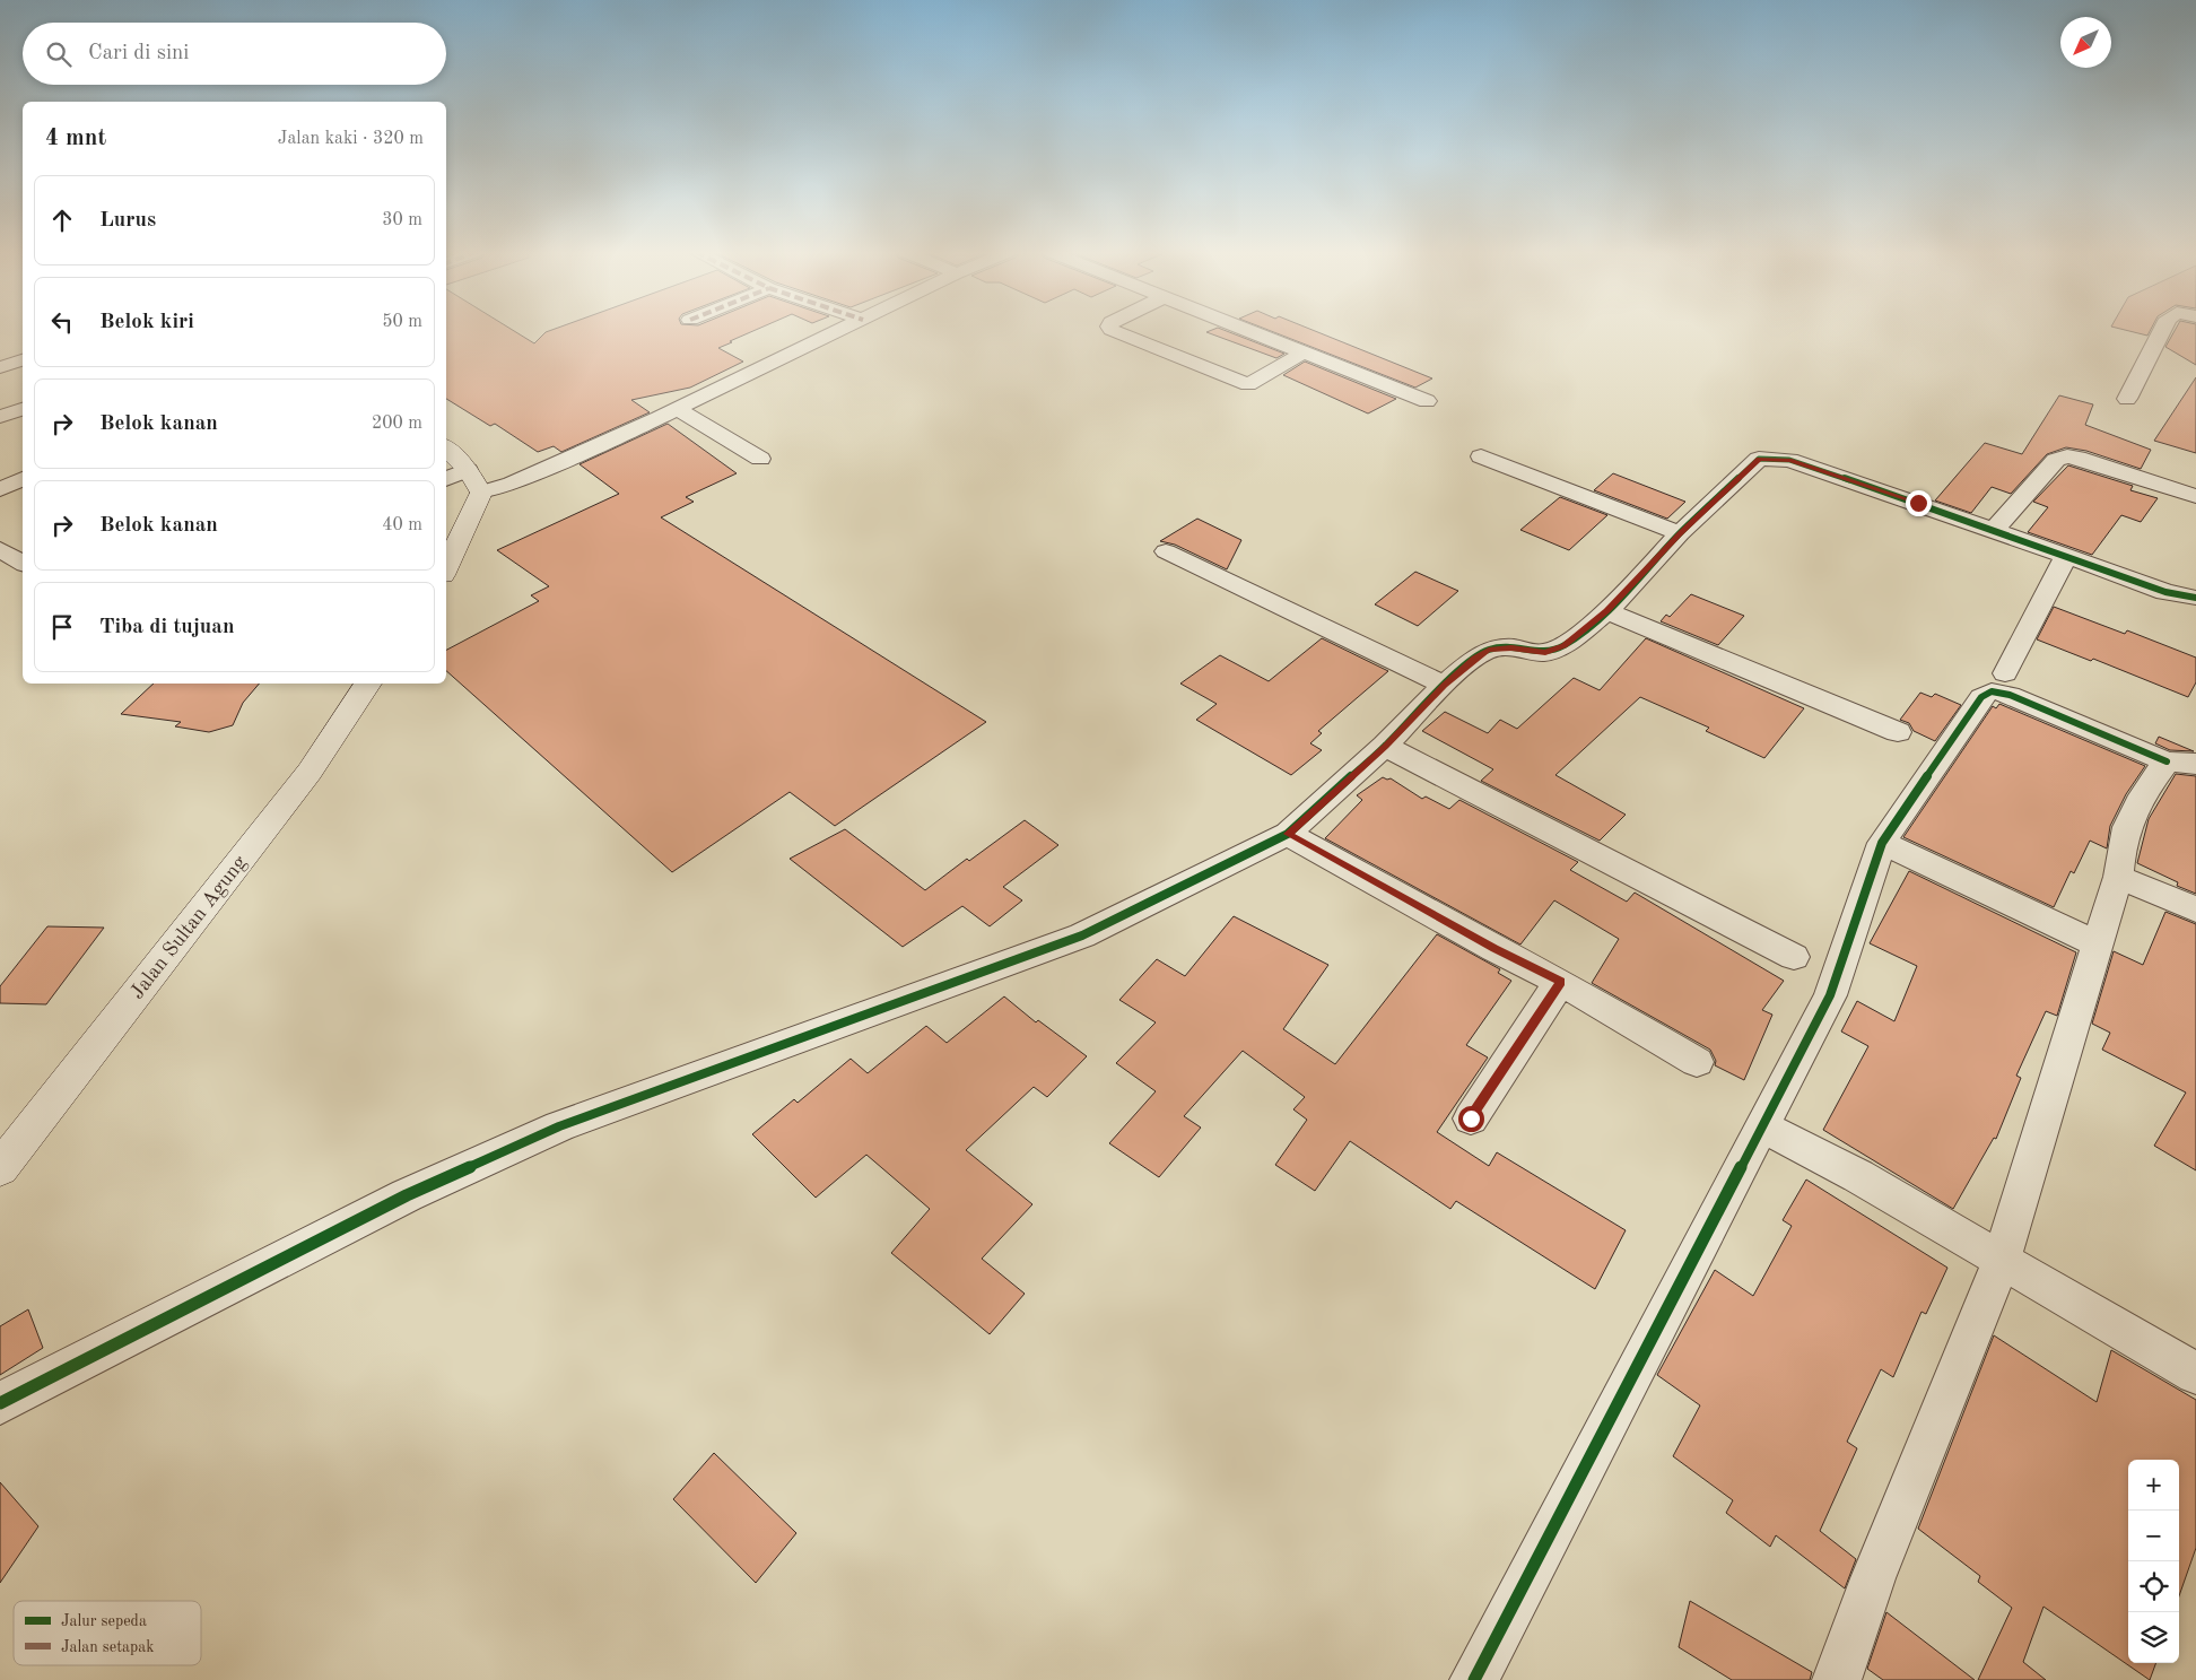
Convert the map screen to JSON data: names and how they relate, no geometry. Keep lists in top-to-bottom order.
{
  "streets": {
    "street": ["Jalan Sultan Agung"]
  },
  "legend": ["Jalur sepeda", "Jalan setapak"],
  "north": "bottom left",
  "page": {
    "search": "Cari di sini",
    "heading": ["4 mnt", "Jalan kaki · 320 m"],
    "list": [
      ["Lurus", "30 m"],
      ["Belok kiri", "50 m"],
      ["Belok kanan", "200 m"],
      ["Belok kanan", "40 m"],
      "Tiba di tujuan"
    ],
    "map_buttons": ["+", "−"]
  }
}
